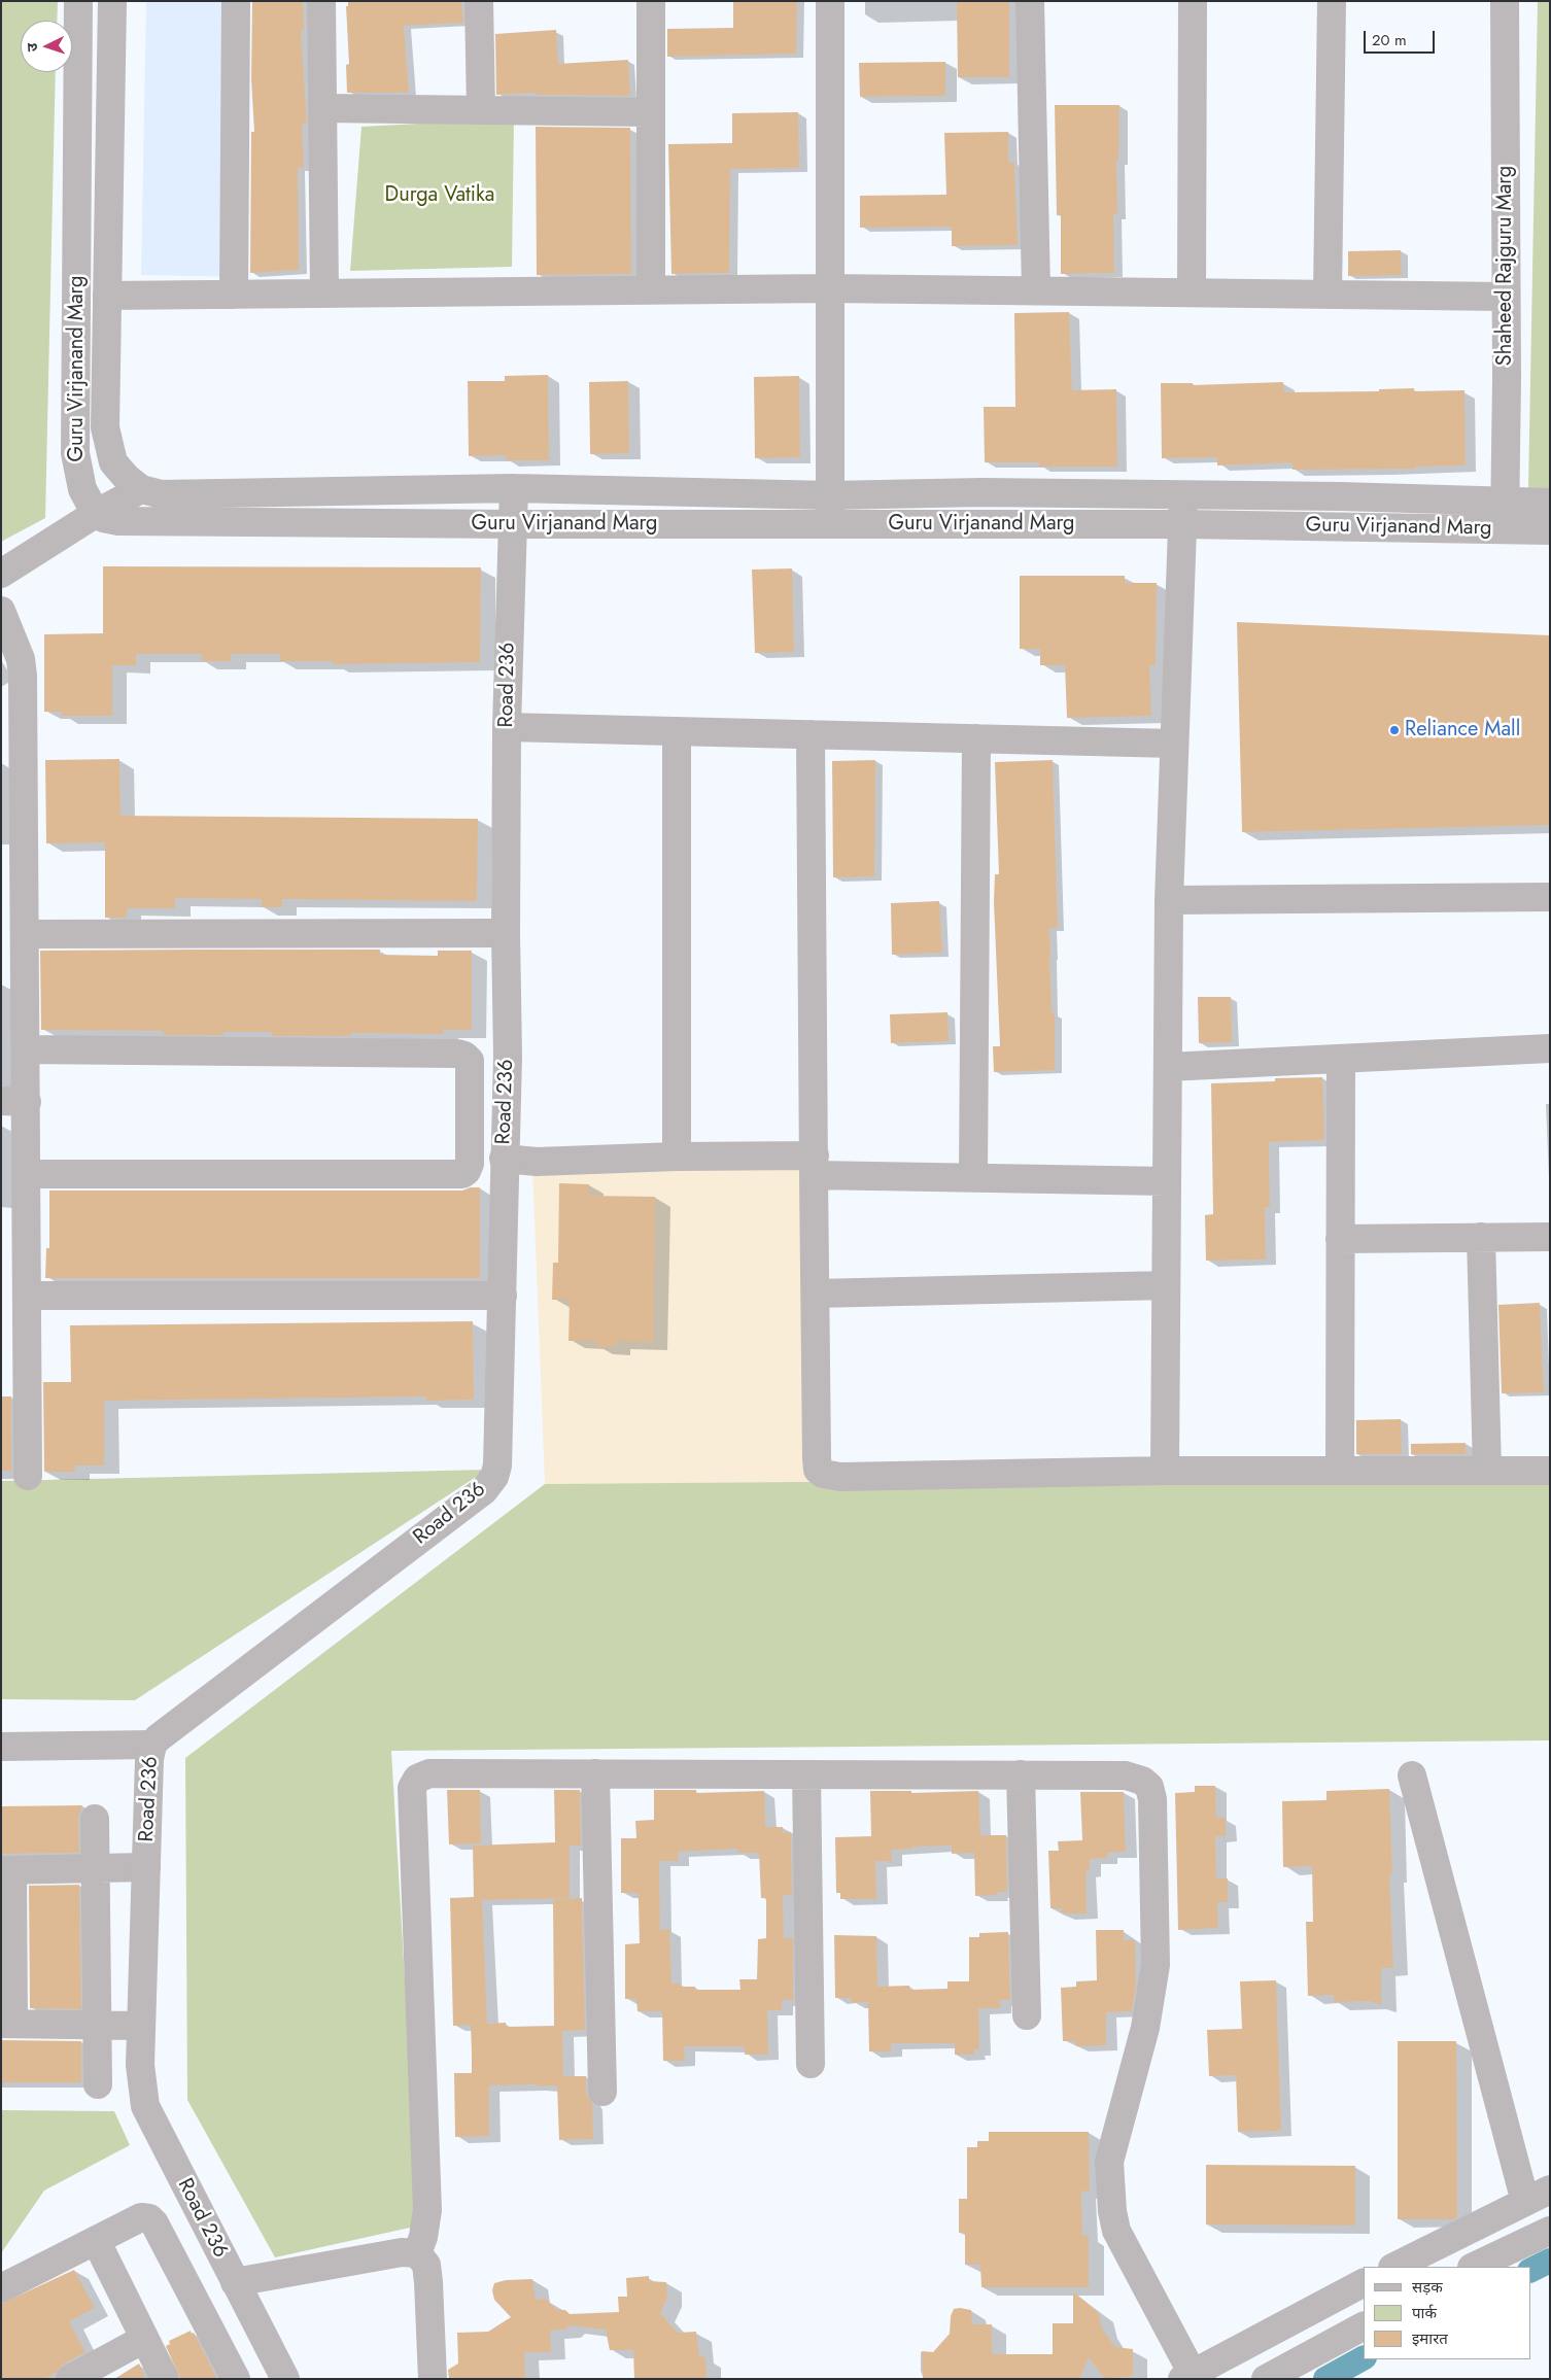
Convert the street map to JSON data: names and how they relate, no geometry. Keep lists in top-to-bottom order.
{
  "streets": {
    "street": ["Shaheed Rajguru Marg", "Guru Virjanand Marg", "Road 236"]
  },
  "crossings": [
    ["Shaheed Rajguru Marg", "Guru Virjanand Marg"],
    ["Guru Virjanand Marg", "Road 236"]
  ],
  "parks": ["Durga Vatika"],
  "places": ["Reliance Mall"],
  "legend": ["सड़क", "पार्क", "इमारत"],
  "scale_bar": "20 m",
  "north": "left"
}
